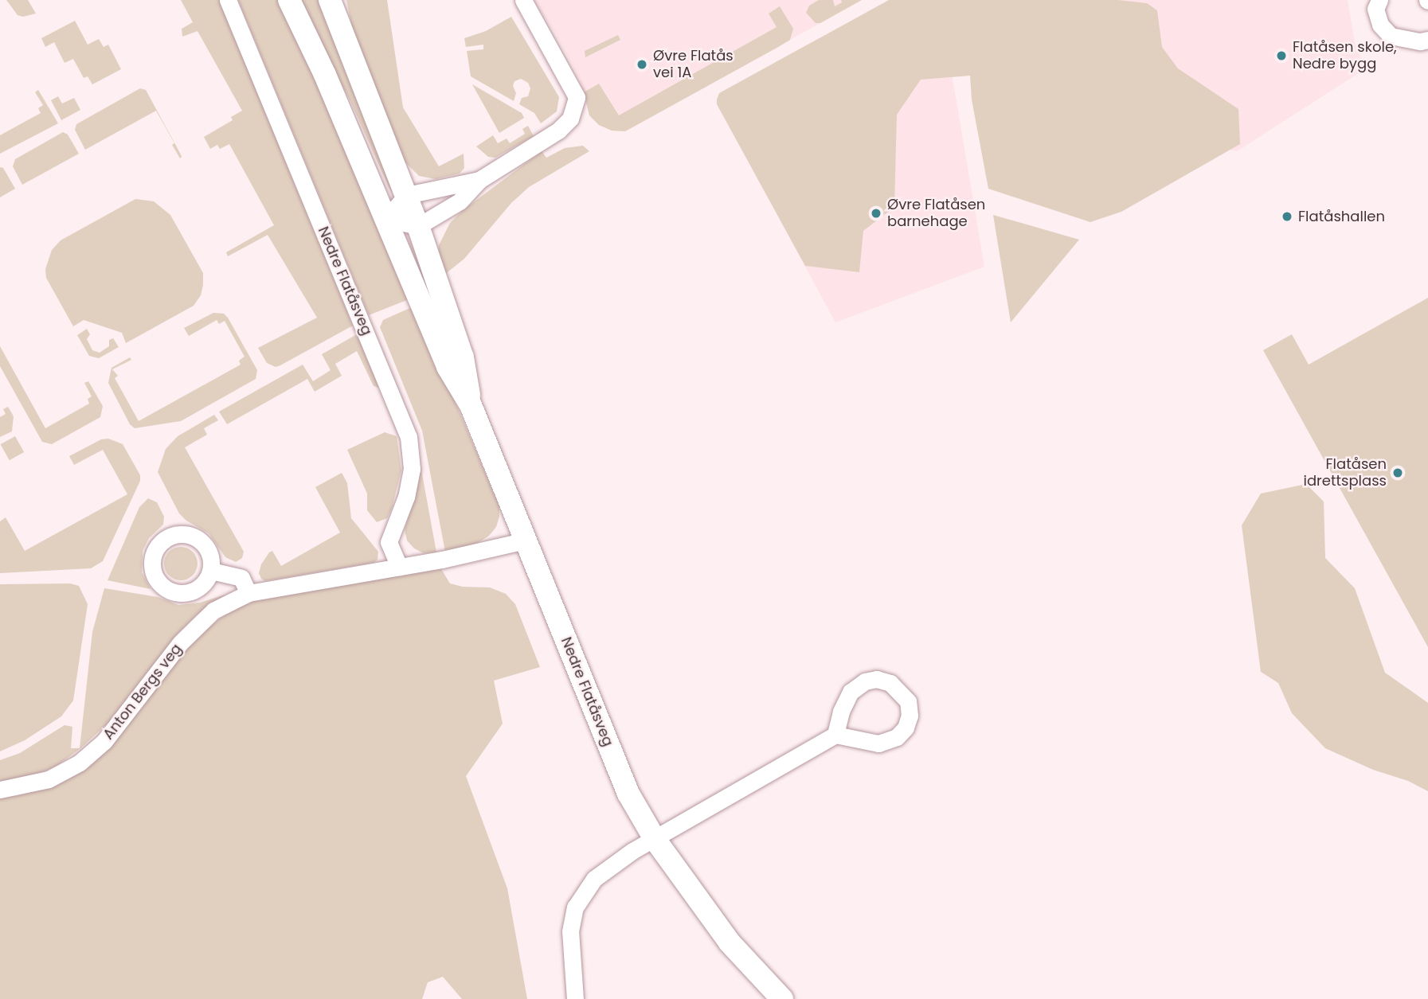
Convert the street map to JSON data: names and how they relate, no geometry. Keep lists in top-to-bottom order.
{
  "streets": {
    "street": ["Nedre Flatåsveg", "Anton Bergs veg"]
  },
  "places": [
    "Flatåsen skole, Nedre bygg",
    "Øvre Flatås vei 1A",
    "Øvre Flatåsen barnehage",
    "Flatåshallen",
    "Flatåsen idrettsplass"
  ]
}
